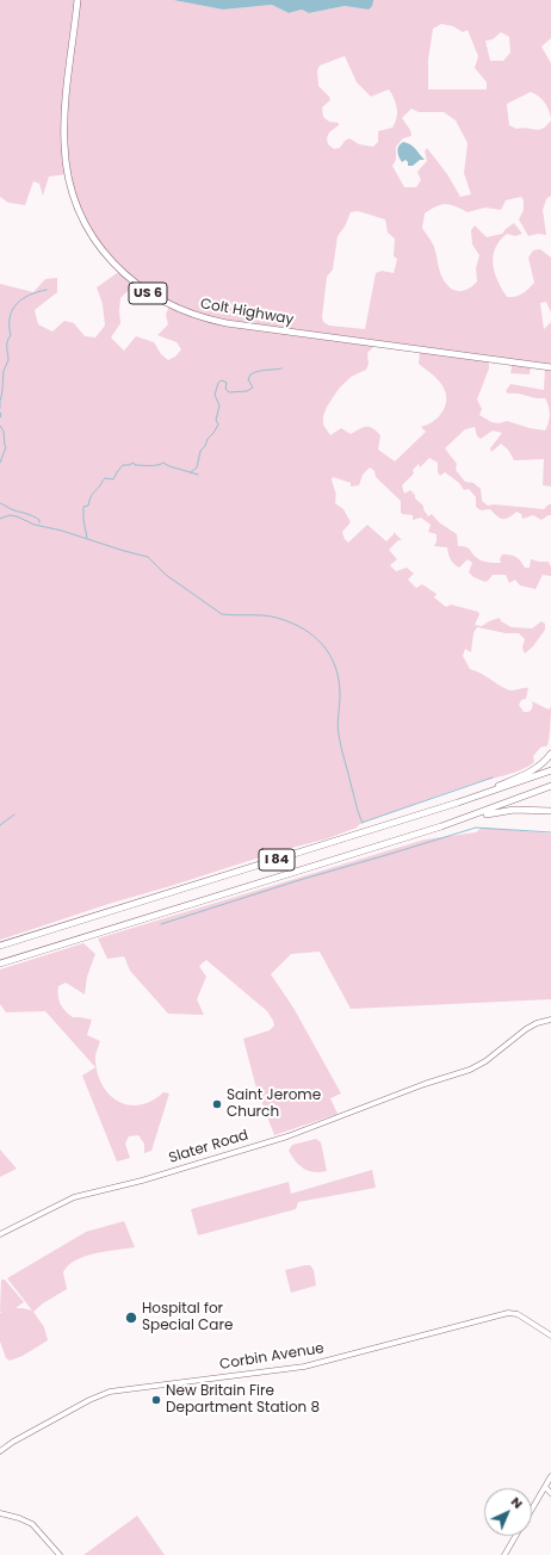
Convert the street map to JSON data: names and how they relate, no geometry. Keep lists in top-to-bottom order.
{
  "streets": {
    "highway": ["US 6", "Colt Highway", "I 84"],
    "main road": ["Slater Road", "Corbin Avenue"]
  },
  "places": ["Saint Jerome Church", "Hospital for Special Care", "New Britain Fire Department Station 8"],
  "north": "top right"
}
